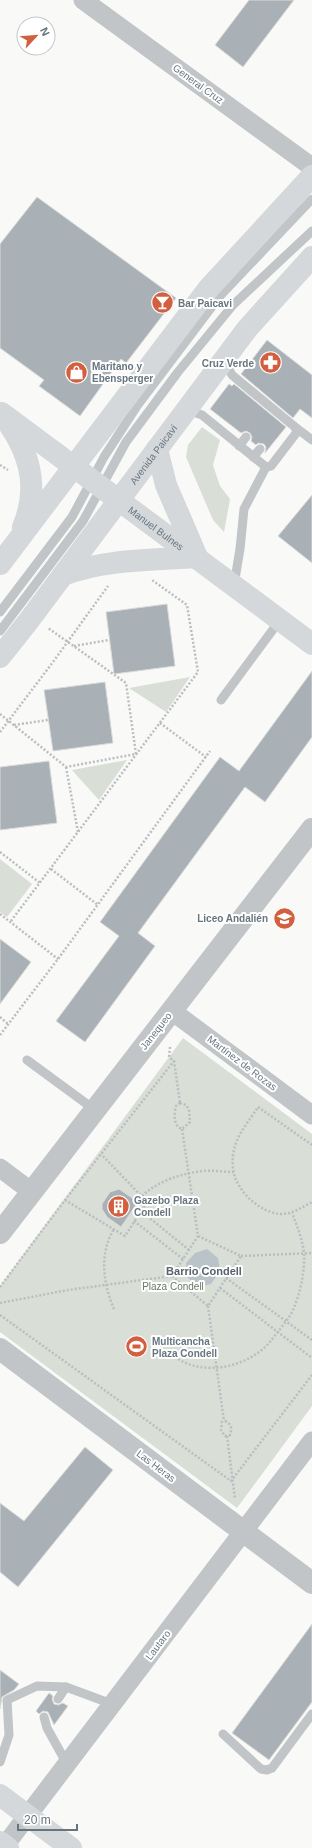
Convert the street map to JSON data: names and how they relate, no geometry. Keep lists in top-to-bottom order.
{
  "streets": {
    "main road": ["Avenida Paicaví", "Manuel Bulnes"],
    "street": [
      "General Cruz",
      "Janequeo",
      "Martínez de Rozas",
      "Las Heras",
      "Lautaro"
    ]
  },
  "crossings": [
    ["Avenida Paicaví", "Manuel Bulnes"],
    ["Janequeo", "Martínez de Rozas"],
    ["Las Heras", "Lautaro"]
  ],
  "districts": ["Barrio Condell"],
  "parks": ["Plaza Condell"],
  "places": {
    "bar": ["Bar Paicavi"],
    "pharmacy": ["Cruz Verde"],
    "shop": ["Maritano y Ebensperger"],
    "school or university": ["Liceo Andalién"],
    "building": ["Gazebo Plaza Condell"],
    "sports": ["Multicancha Plaza Condell"]
  },
  "scale_bar": "20 m",
  "north": "top right"
}
